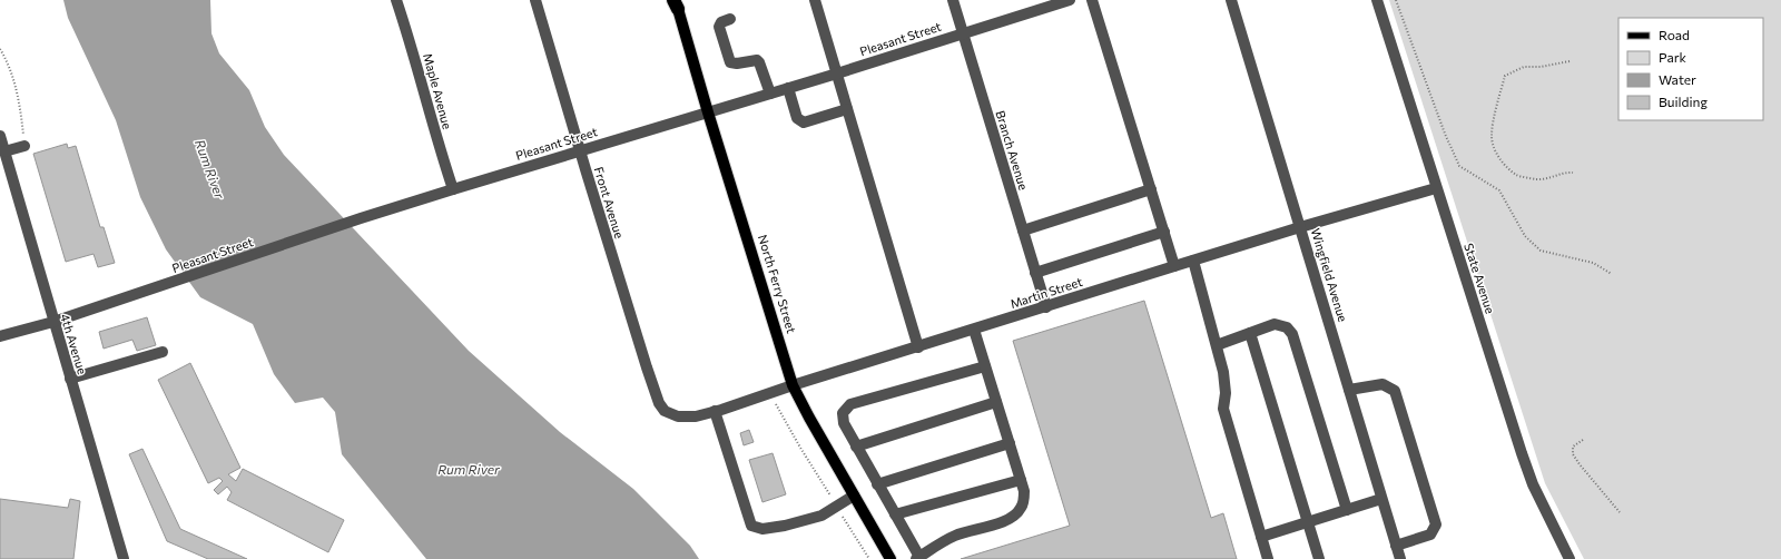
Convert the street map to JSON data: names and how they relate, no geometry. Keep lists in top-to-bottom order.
{
  "streets": {
    "main road": ["North Ferry Street"],
    "street": [
      "Pleasant Street",
      "Maple Avenue",
      "Branch Avenue",
      "Front Avenue",
      "Wingfield Avenue",
      "State Avenue",
      "Martin Street",
      "4th Avenue"
    ]
  },
  "crossings": [
    ["Pleasant Street", "Maple Avenue"],
    ["Pleasant Street", "Branch Avenue"],
    ["Pleasant Street", "Front Avenue"],
    ["Pleasant Street", "North Ferry Street"],
    ["Pleasant Street", "4th Avenue"],
    ["Branch Avenue", "Martin Street"],
    ["Front Avenue", "Martin Street"],
    ["Wingfield Avenue", "Martin Street"],
    ["State Avenue", "Martin Street"],
    ["North Ferry Street", "Martin Street"]
  ],
  "water": ["Rum River"],
  "legend": [
    "Road",
    "Park",
    "Water",
    "Building"
  ]
}
